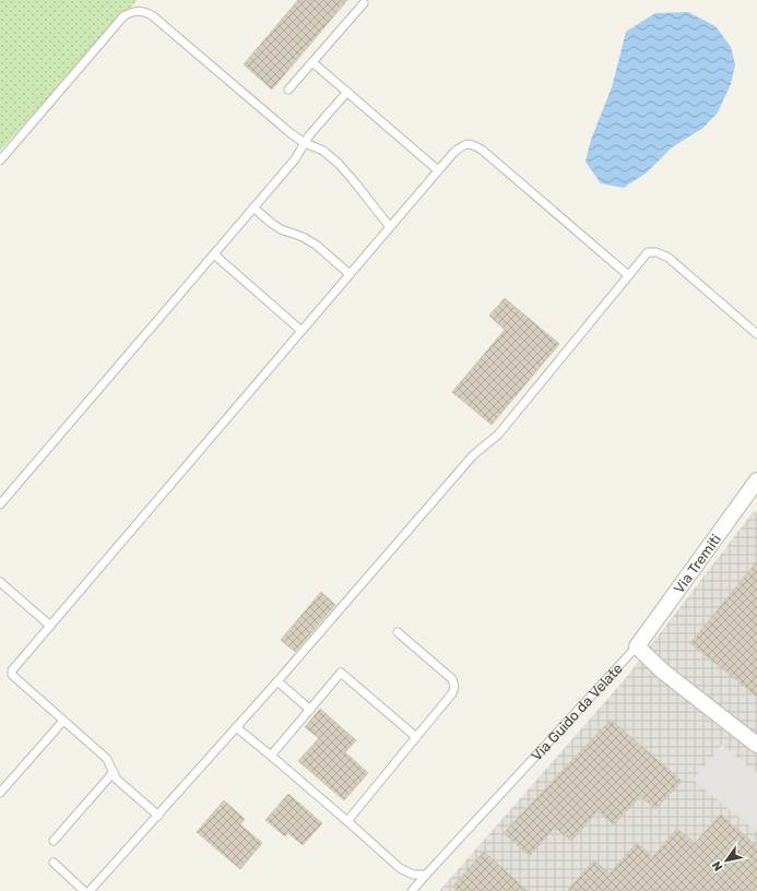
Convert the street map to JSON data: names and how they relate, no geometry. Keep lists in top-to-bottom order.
{
  "streets": {
    "street": ["Via Tremiti"],
    "lane": ["Via Guido da Velate"]
  },
  "crossings": [
    ["Via Tremiti", "Via Guido da Velate"]
  ],
  "north": "bottom left"
}
